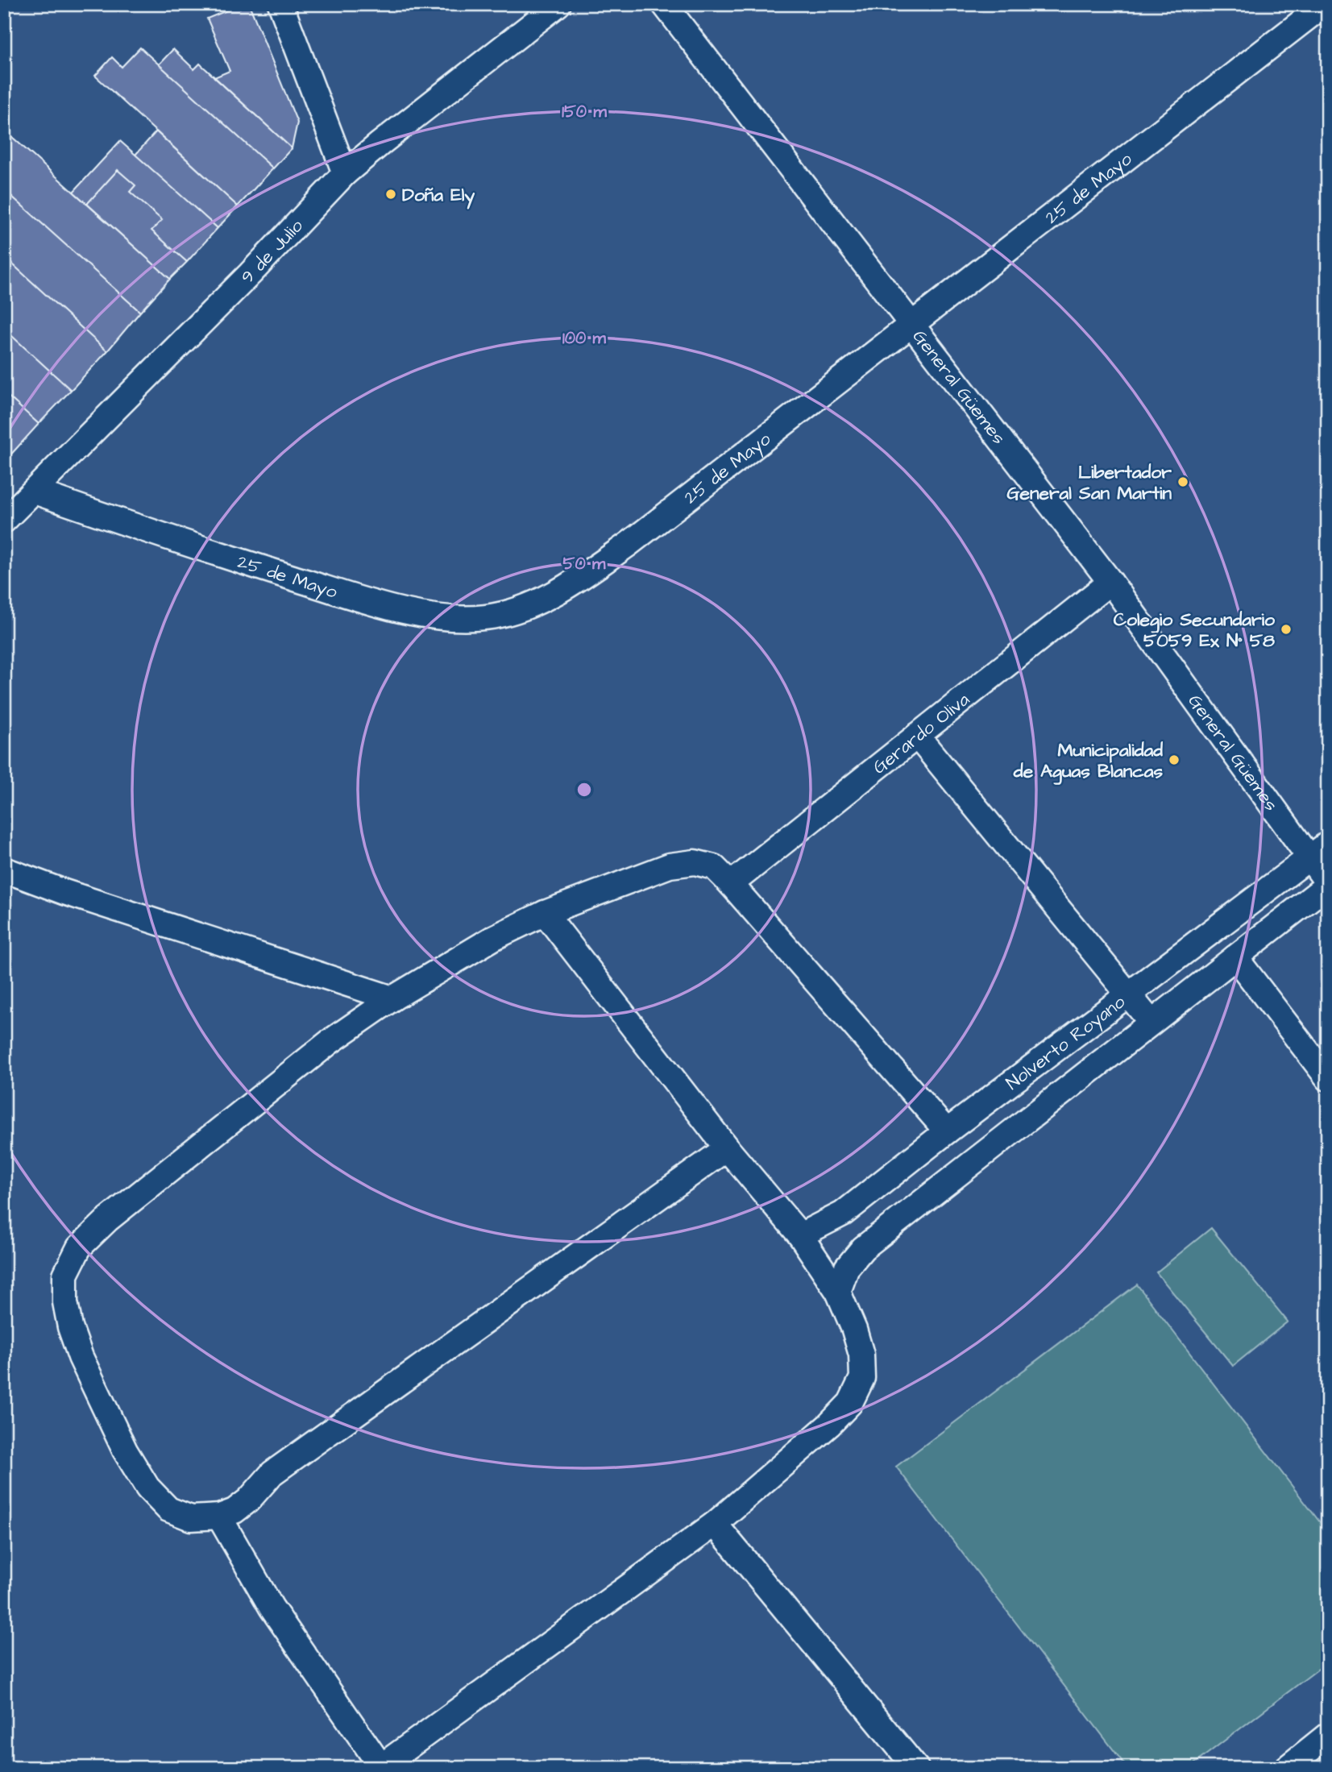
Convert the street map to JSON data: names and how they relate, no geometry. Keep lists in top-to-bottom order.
{
  "streets": {
    "street": [
      "25 de Mayo",
      "9 de Julio",
      "General Güemes",
      "Gerardo Oliva",
      "Nolverto Royano"
    ]
  },
  "crossings": [
    ["25 de Mayo", "9 de Julio"],
    ["25 de Mayo", "General Güemes"],
    ["General Güemes", "Gerardo Oliva"],
    ["General Güemes", "Nolverto Royano"]
  ],
  "places": [
    "Doña Ely",
    "Libertador General San Martin",
    "Colegio Secundario 5059 Ex N° 58",
    "Municipalidad de Aguas Blancas"
  ],
  "rings": ["150 m", "100 m", "50 m"]
}
